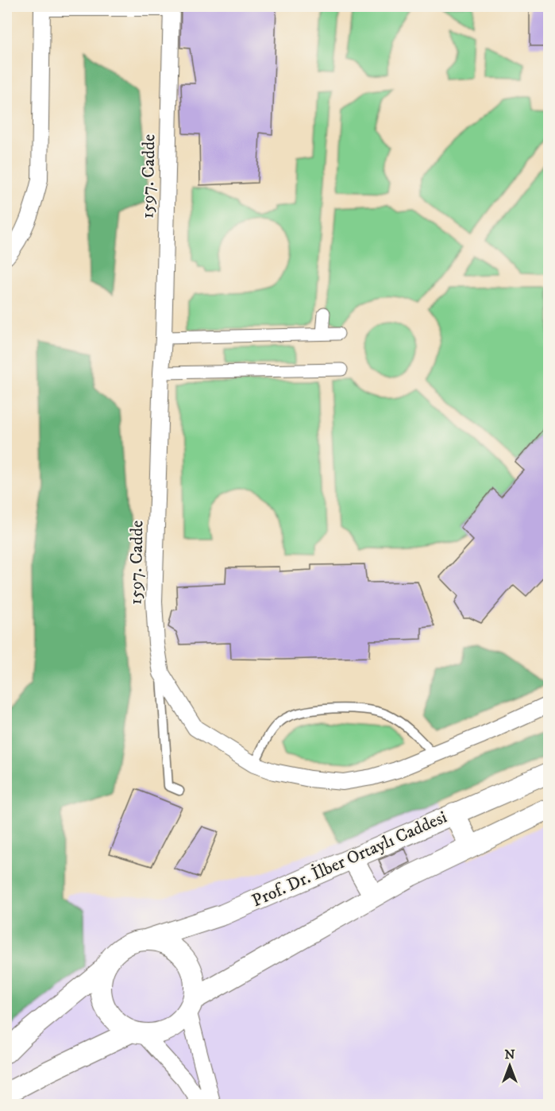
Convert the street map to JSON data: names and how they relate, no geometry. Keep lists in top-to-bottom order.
{
  "streets": {
    "street": ["1597. Cadde", "Prof. Dr. İlber Ortaylı Caddesi"]
  },
  "north": "top"
}
